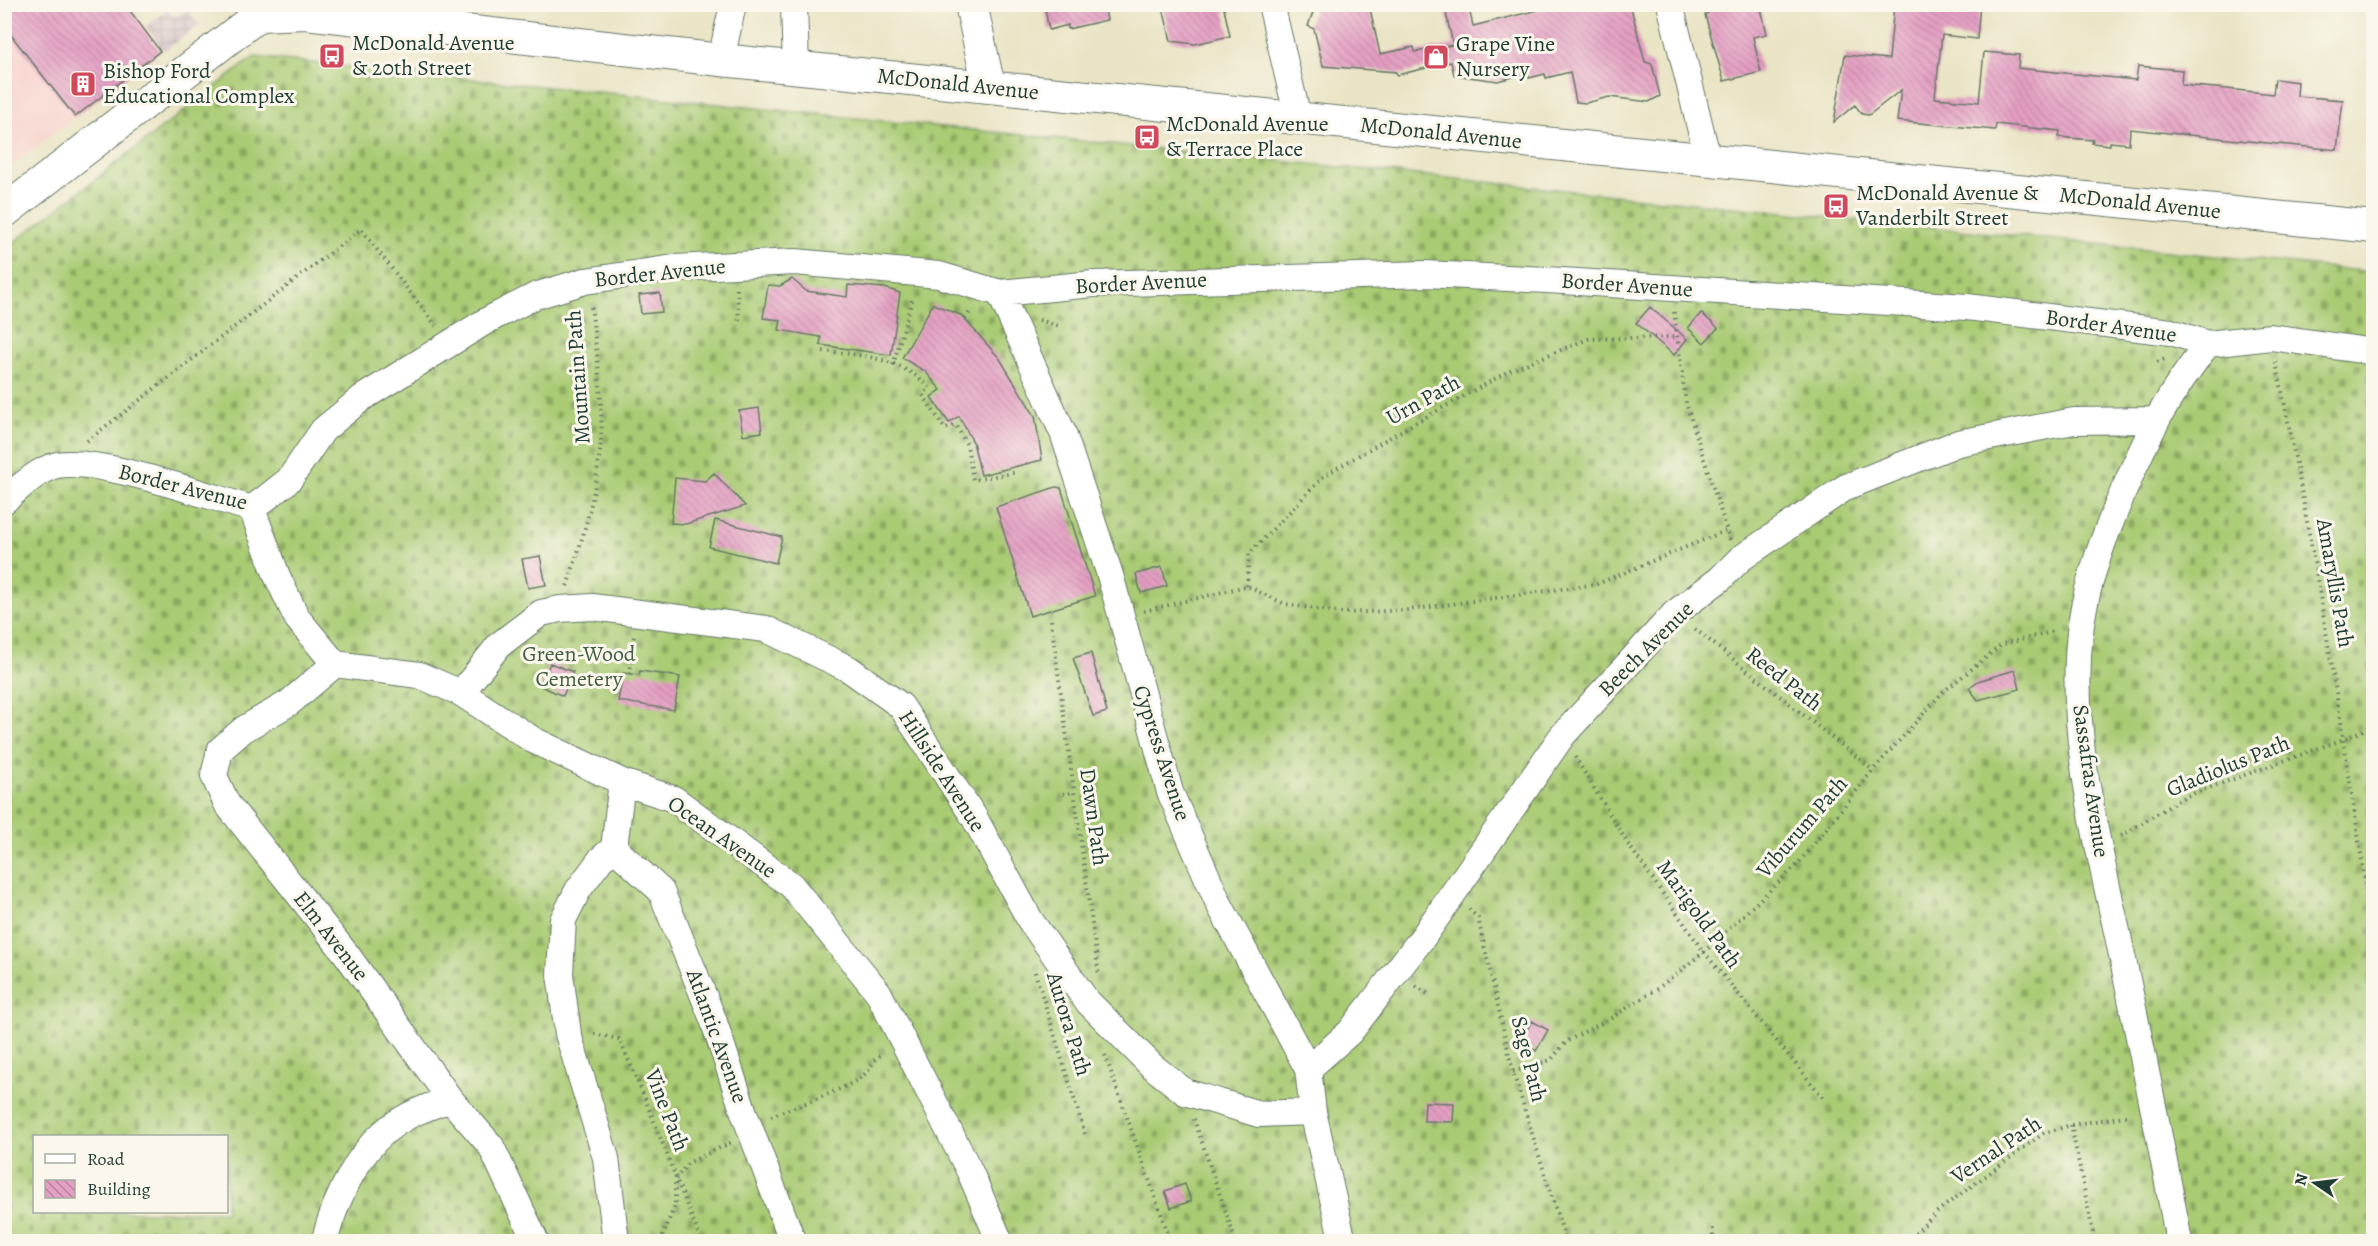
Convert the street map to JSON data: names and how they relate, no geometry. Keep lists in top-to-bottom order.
{
  "streets": {
    "main road": ["McDonald Avenue"],
    "street": [
      "Border Avenue",
      "Beech Avenue",
      "Cypress Avenue",
      "Hillside Avenue",
      "Sassafras Avenue",
      "Ocean Avenue",
      "Elm Avenue",
      "Atlantic Avenue"
    ],
    "path": [
      "Mountain Path",
      "Urn Path",
      "Amaryllis Path",
      "Reed Path",
      "Gladiolus Path",
      "Dawn Path",
      "Viburum Path",
      "Marigold Path",
      "Aurora Path",
      "Sage Path",
      "Vine Path",
      "Vernal Path"
    ]
  },
  "crossings": [
    ["Border Avenue", "Mountain Path"],
    ["Border Avenue", "Amaryllis Path"],
    ["Border Avenue", "Cypress Avenue"],
    ["Border Avenue", "Sassafras Avenue"],
    ["Mountain Path", "Hillside Avenue"],
    ["Amaryllis Path", "Gladiolus Path"],
    ["Beech Avenue", "Reed Path"],
    ["Beech Avenue", "Cypress Avenue"],
    ["Beech Avenue", "Sassafras Avenue"],
    ["Beech Avenue", "Marigold Path"],
    ["Beech Avenue", "Sage Path"],
    ["Reed Path", "Viburum Path"],
    ["Cypress Avenue", "Hillside Avenue"],
    ["Gladiolus Path", "Sassafras Avenue"],
    ["Hillside Avenue", "Dawn Path"],
    ["Hillside Avenue", "Ocean Avenue"],
    ["Sassafras Avenue", "Viburum Path"],
    ["Sassafras Avenue", "Vernal Path"],
    ["Viburum Path", "Marigold Path"],
    ["Viburum Path", "Sage Path"],
    ["Ocean Avenue", "Elm Avenue"]
  ],
  "parks": ["Green-Wood Cemetery"],
  "places": {
    "bus stop": ["McDonald Avenue & 20th Street", "McDonald Avenue & Terrace Place", "McDonald Avenue & Vanderbilt Street"],
    "shop": ["Grape Vine Nursery"],
    "building": ["Bishop Ford Educational Complex"]
  },
  "legend": ["Road", "Building"],
  "north": "left"
}
